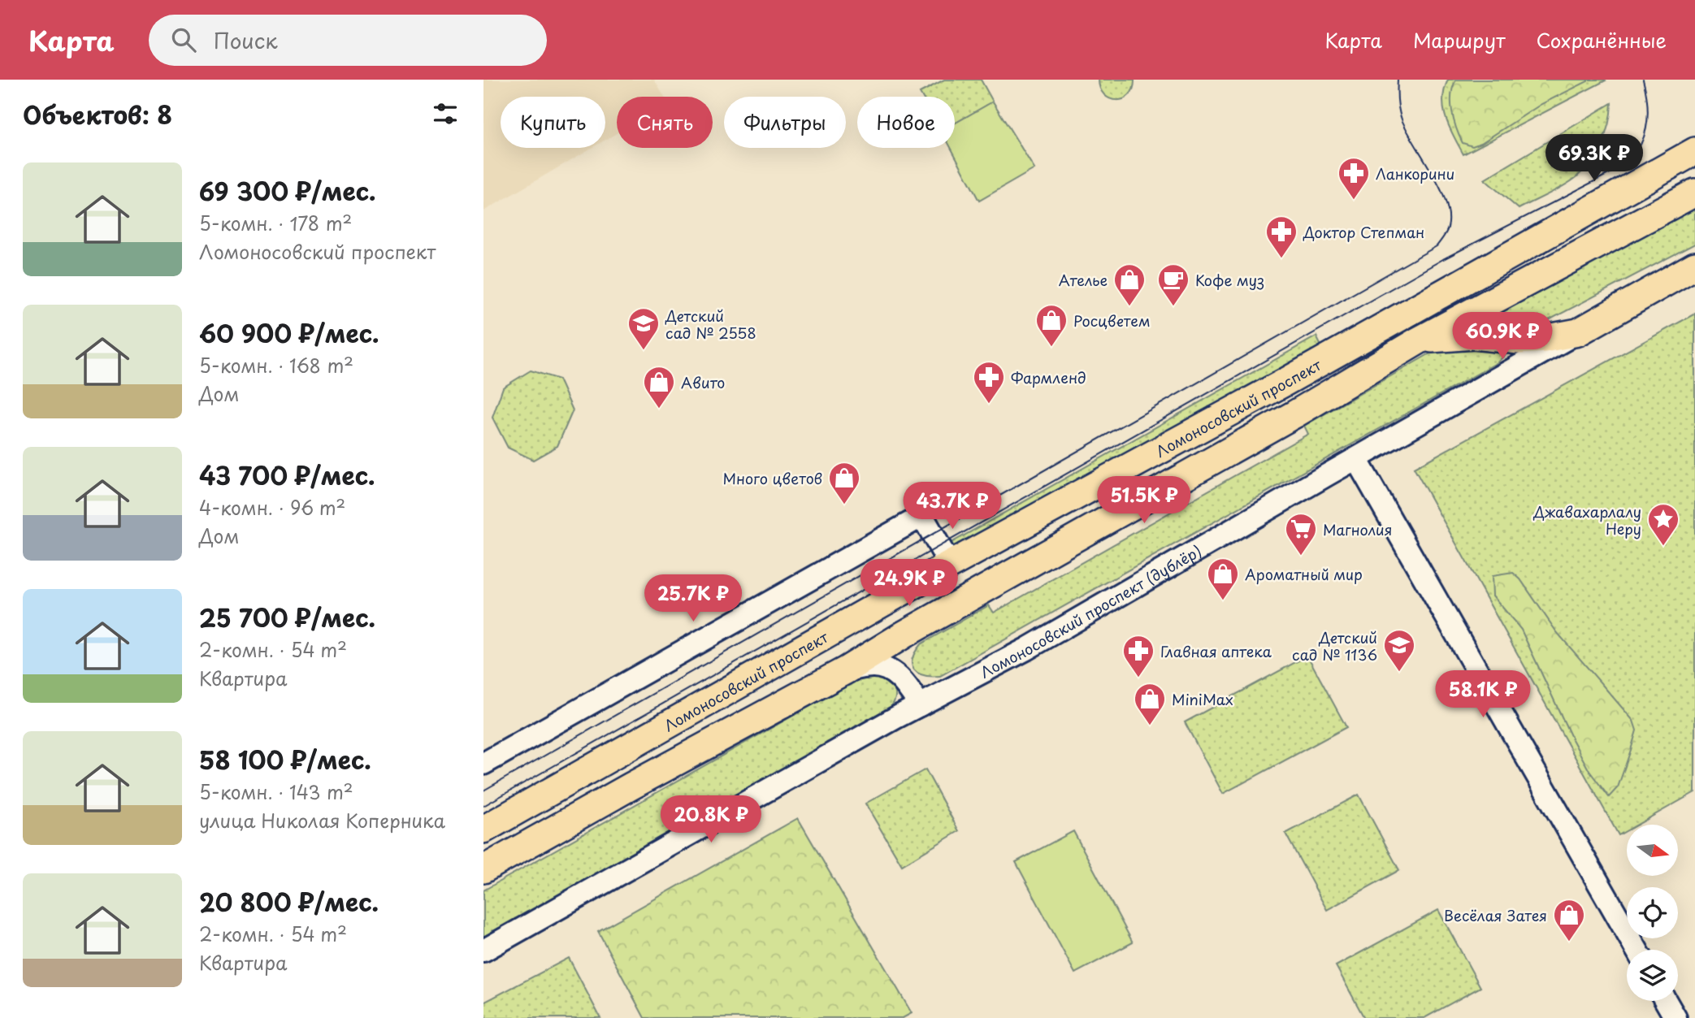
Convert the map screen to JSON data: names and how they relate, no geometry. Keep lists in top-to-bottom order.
{
  "streets": {
    "main road": ["Ломоносовский проспект", "Ломоносовский проспект (дублёр)"]
  },
  "places": {
    "pharmacy": [
      "Ланкорини",
      "Доктор Степман",
      "Фармленд",
      "Главная аптека"
    ],
    "shop": [
      "Ателье",
      "Росцветем",
      "Авито",
      "Много цветов",
      "Ароматный мир",
      "MiniMax",
      "Весёлая Затея"
    ],
    "cafe": ["Кофе муз"],
    "school or university": ["Детский сад № 2558", "Детский сад № 1136"],
    "place": ["Джавахарлалу Неру"],
    "supermarket": ["Магнолия"]
  },
  "north": "right",
  "page": {
    "header": "Карта",
    "search": "Поиск",
    "nav": ["Карта", "Маршрут", "Сохранённые"],
    "heading": "Объектов: 8",
    "chip": [
      "Купить",
      "Снять",
      "Фильтры",
      "Новое"
    ],
    "price": [
      "69.3K ₽",
      "60.9K ₽",
      "51.5K ₽",
      "43.7K ₽",
      "24.9K ₽",
      "25.7K ₽",
      "58.1K ₽",
      "20.8K ₽"
    ],
    "list": [
      {
        "name": "69 300 ₽/мес.",
        "note": "5-комн. · 178 m² · Ломоносовский проспект"
      },
      {
        "name": "60 900 ₽/мес.",
        "note": "5-комн. · 168 m² · Дом"
      },
      {
        "name": "43 700 ₽/мес.",
        "note": "4-комн. · 96 m² · Дом"
      },
      {
        "name": "25 700 ₽/мес.",
        "note": "2-комн. · 54 m² · Квартира"
      },
      {
        "name": "58 100 ₽/мес.",
        "note": "5-комн. · 143 m² · улица Николая Коперника"
      },
      {
        "name": "20 800 ₽/мес.",
        "note": "2-комн. · 54 m² · Квартира"
      }
    ]
  }
}
